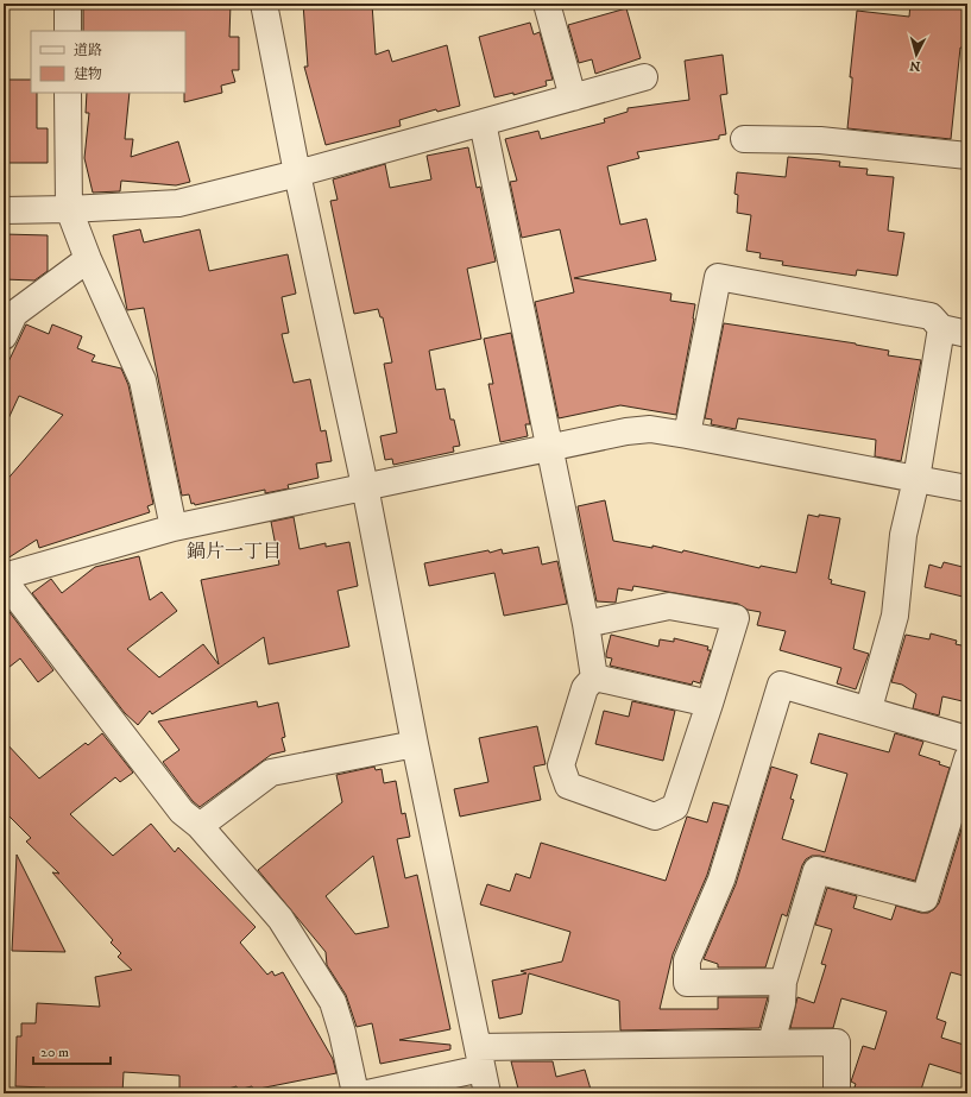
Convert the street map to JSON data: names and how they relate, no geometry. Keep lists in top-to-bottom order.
{
  "districts": ["鍋片一丁目"],
  "legend": ["道路", "建物"],
  "scale_bar": "20 m",
  "north": "bottom"
}
